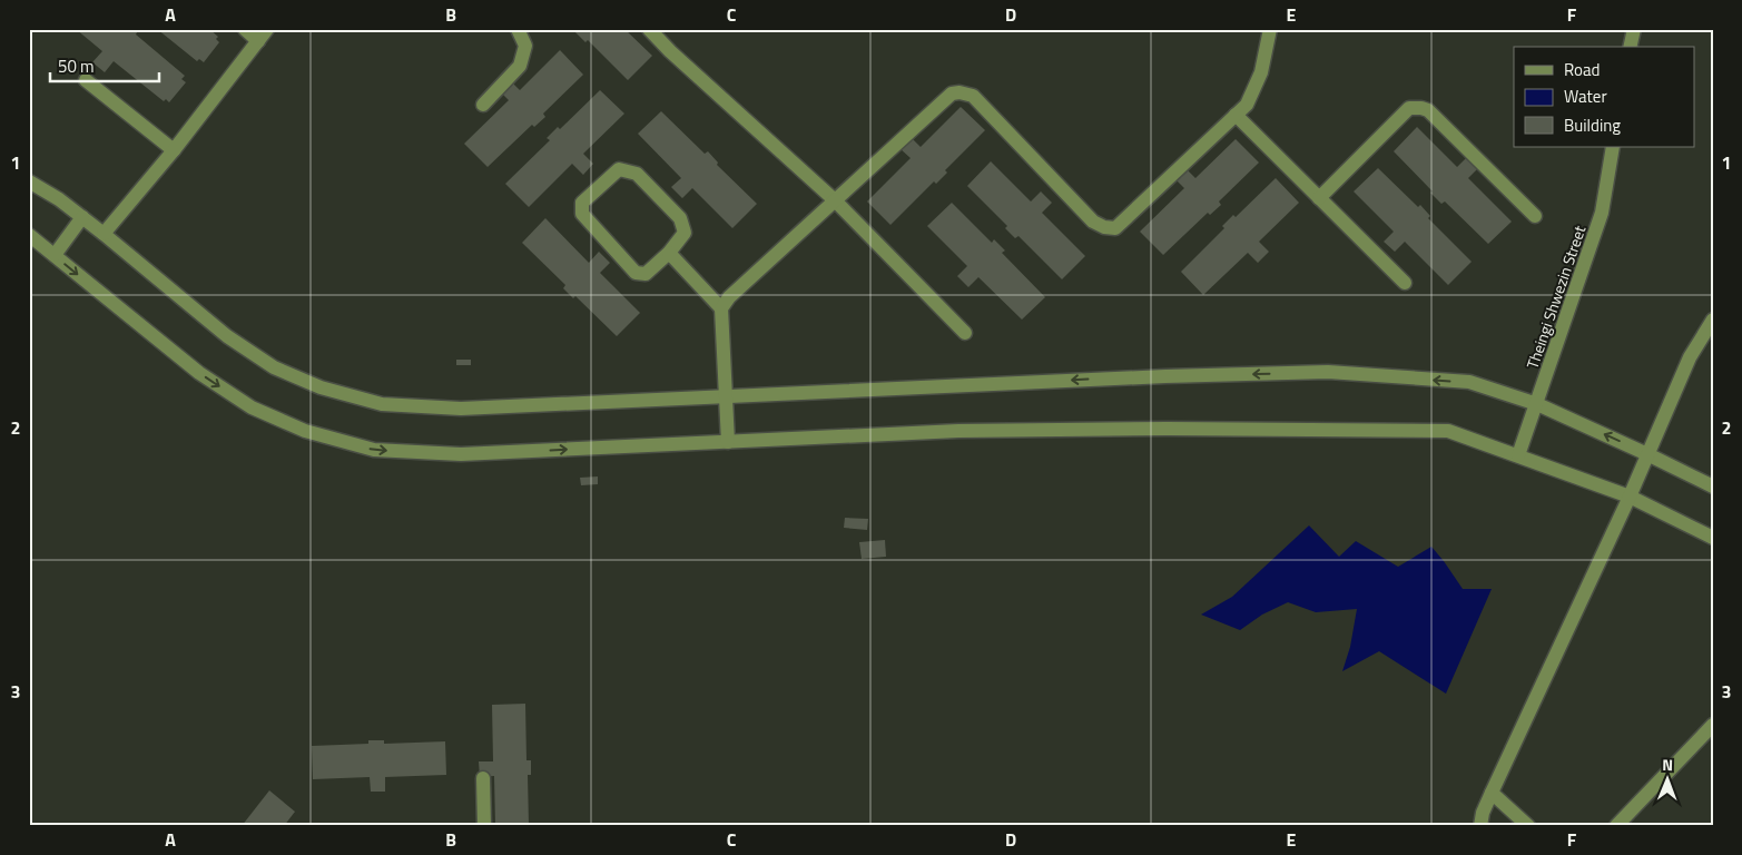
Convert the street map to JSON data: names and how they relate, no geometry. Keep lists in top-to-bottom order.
{
  "streets": {
    "street": ["Theingi Shwezin Street"]
  },
  "legend": ["Road", "Water", "Building"],
  "scale_bar": "50 m",
  "north": "top",
  "grid": {
    "columns": [
      "A",
      "B",
      "C",
      "D",
      "E",
      "F"
    ],
    "rows": ["1", "2", "3"]
  }
}
